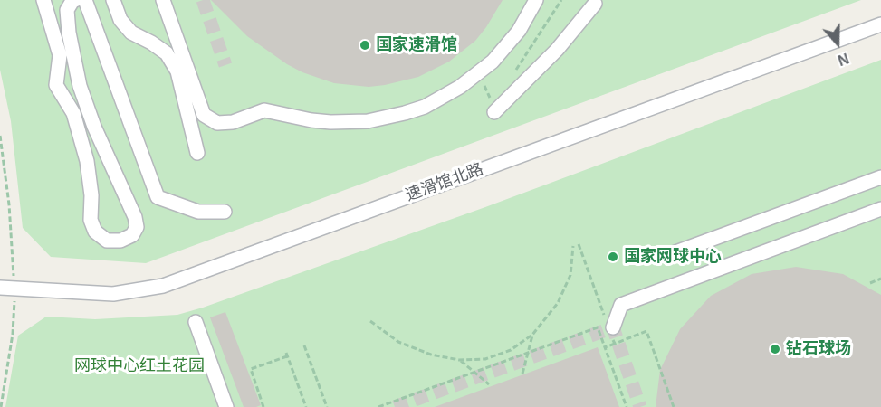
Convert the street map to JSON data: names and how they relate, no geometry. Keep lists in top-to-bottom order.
{
  "streets": {
    "street": ["速滑馆北路"]
  },
  "parks": ["网球中心红土花园"],
  "places": ["国家速滑馆", "国家网球中心", "钻石球场"],
  "north": "bottom"
}
